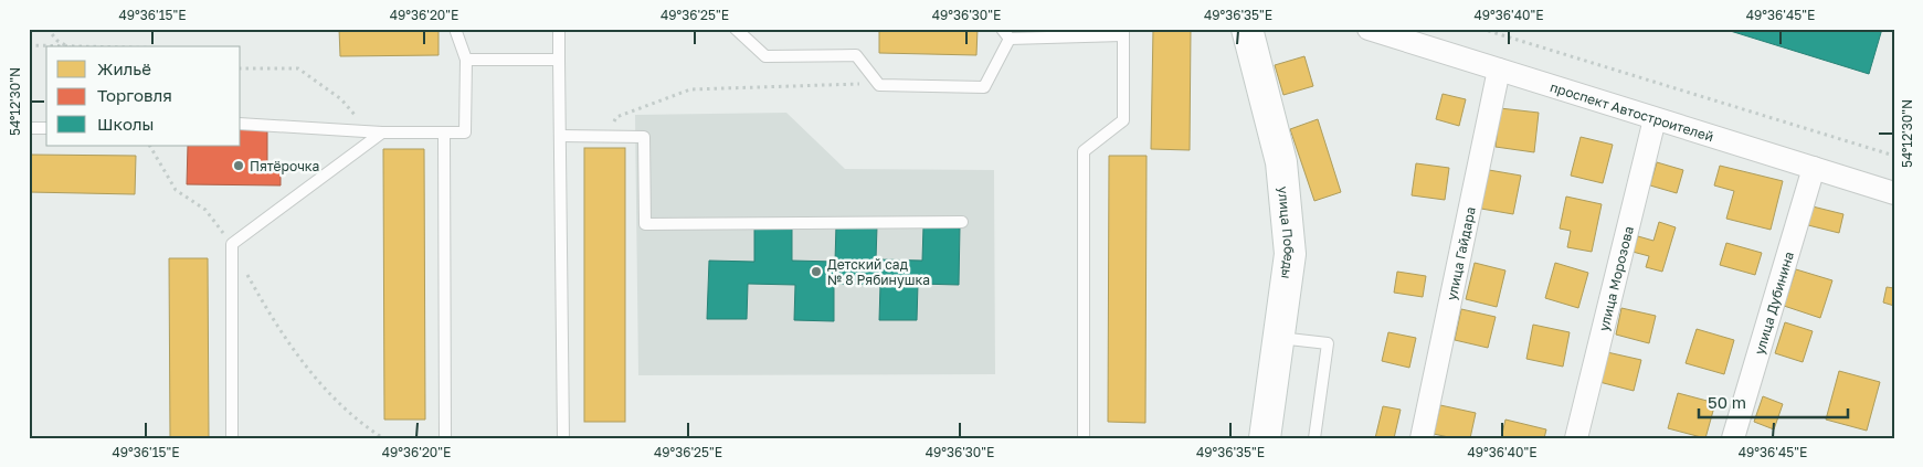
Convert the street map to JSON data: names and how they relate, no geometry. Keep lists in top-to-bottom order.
{
  "streets": {
    "street": [
      "проспект Автостроителей",
      "улица Победы",
      "улица Гайдара",
      "улица Морозова",
      "улица Дубинина"
    ]
  },
  "crossings": [
    ["проспект Автостроителей", "улица Гайдара"],
    ["проспект Автостроителей", "улица Морозова"],
    ["проспект Автостроителей", "улица Дубинина"]
  ],
  "places": ["Пятёрочка", "Детский сад № 8 Рябинушка"],
  "legend": ["Жильё", "Торговля", "Школы"],
  "scale_bar": "50 m",
  "coordinates": [
    "49°36'15\"E",
    "49°36'20\"E",
    "49°36'25\"E",
    "49°36'30\"E",
    "49°36'35\"E",
    "49°36'40\"E",
    "49°36'45\"E",
    "54°12'30\"N"
  ]
}
